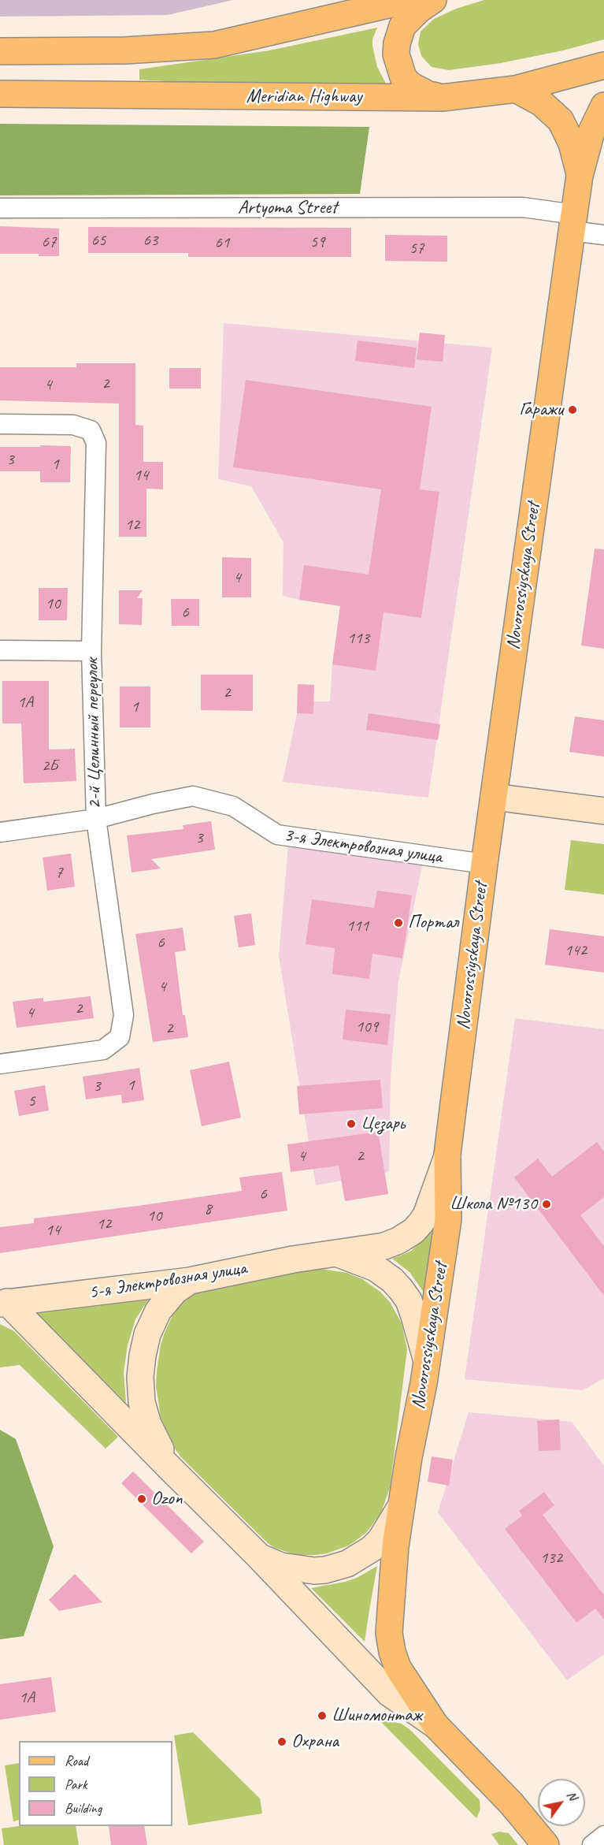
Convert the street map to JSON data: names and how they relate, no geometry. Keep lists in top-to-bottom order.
{
  "streets": {
    "main road": ["Meridian Highway", "Novorossiyskaya Street"],
    "street": [
      "Artyoma Street",
      "2-й Целинный переулок",
      "3-я Электровозная улица",
      "5-я Электровозная улица"
    ]
  },
  "crossings": [
    ["Artyoma Street", "Novorossiyskaya Street"],
    ["Novorossiyskaya Street", "3-я Электровозная улица"],
    ["Novorossiyskaya Street", "5-я Электровозная улица"],
    ["2-й Целинный переулок", "3-я Электровозная улица"]
  ],
  "places": [
    "Гаражи",
    "Портал",
    "Цезарь",
    "Школа №130",
    "Ozon",
    "Шиномонтаж",
    "Охрана"
  ],
  "house_numbers": [
    "65",
    "63",
    "67",
    "59",
    "61",
    "57",
    "2",
    "4",
    "3",
    "1",
    "14",
    "12",
    "4",
    "10",
    "6",
    "113",
    "2",
    "1А",
    "1",
    "2Б",
    "3",
    "7",
    "111",
    "6",
    "142",
    "4",
    "2",
    "4",
    "109",
    "2",
    "1",
    "3",
    "5",
    "4",
    "2",
    "6",
    "8",
    "10",
    "12",
    "14",
    "132",
    "1А"
  ],
  "legend": ["Road", "Park", "Building"],
  "north": "top right"
}
